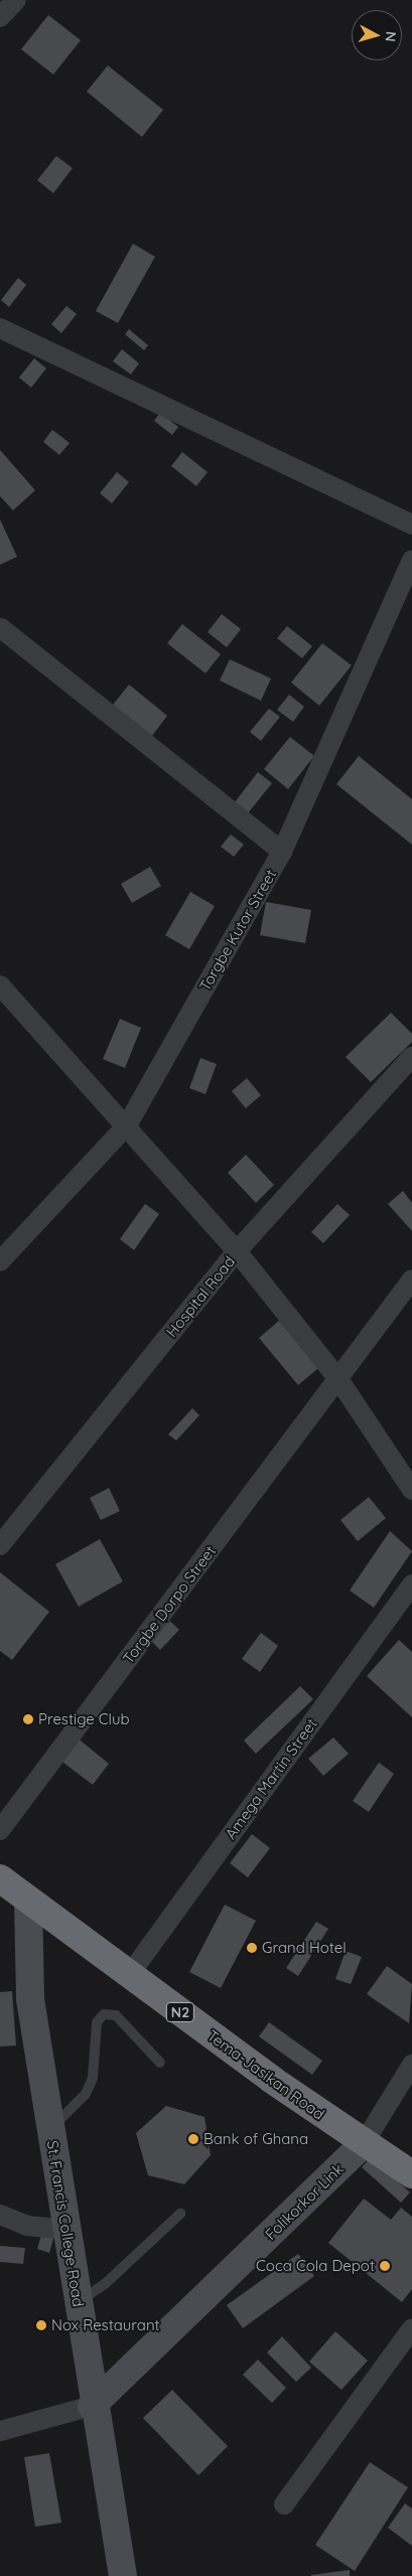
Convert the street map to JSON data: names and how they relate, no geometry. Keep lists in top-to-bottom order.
{
  "streets": {
    "highway": ["N2", "Tema-Jasikan Road"],
    "main road": ["Folikorkor Link", "St. Francis College Road"],
    "street": [
      "Torgbe Kutor Street",
      "Hospital Road",
      "Torgbe Dorpo Street",
      "Amega Martin Street"
    ]
  },
  "crossings": [
    ["Amega Martin Street", "Tema-Jasikan Road"],
    ["N2", "Tema-Jasikan Road"],
    ["N2", "Folikorkor Link"],
    ["Tema-Jasikan Road", "Folikorkor Link"],
    ["Tema-Jasikan Road", "St. Francis College Road"],
    ["Folikorkor Link", "St. Francis College Road"]
  ],
  "places": [
    "Prestige Club",
    "Grand Hotel",
    "Bank of Ghana",
    "Coca Cola Depot",
    "Nox Restaurant"
  ],
  "north": "right"
}
